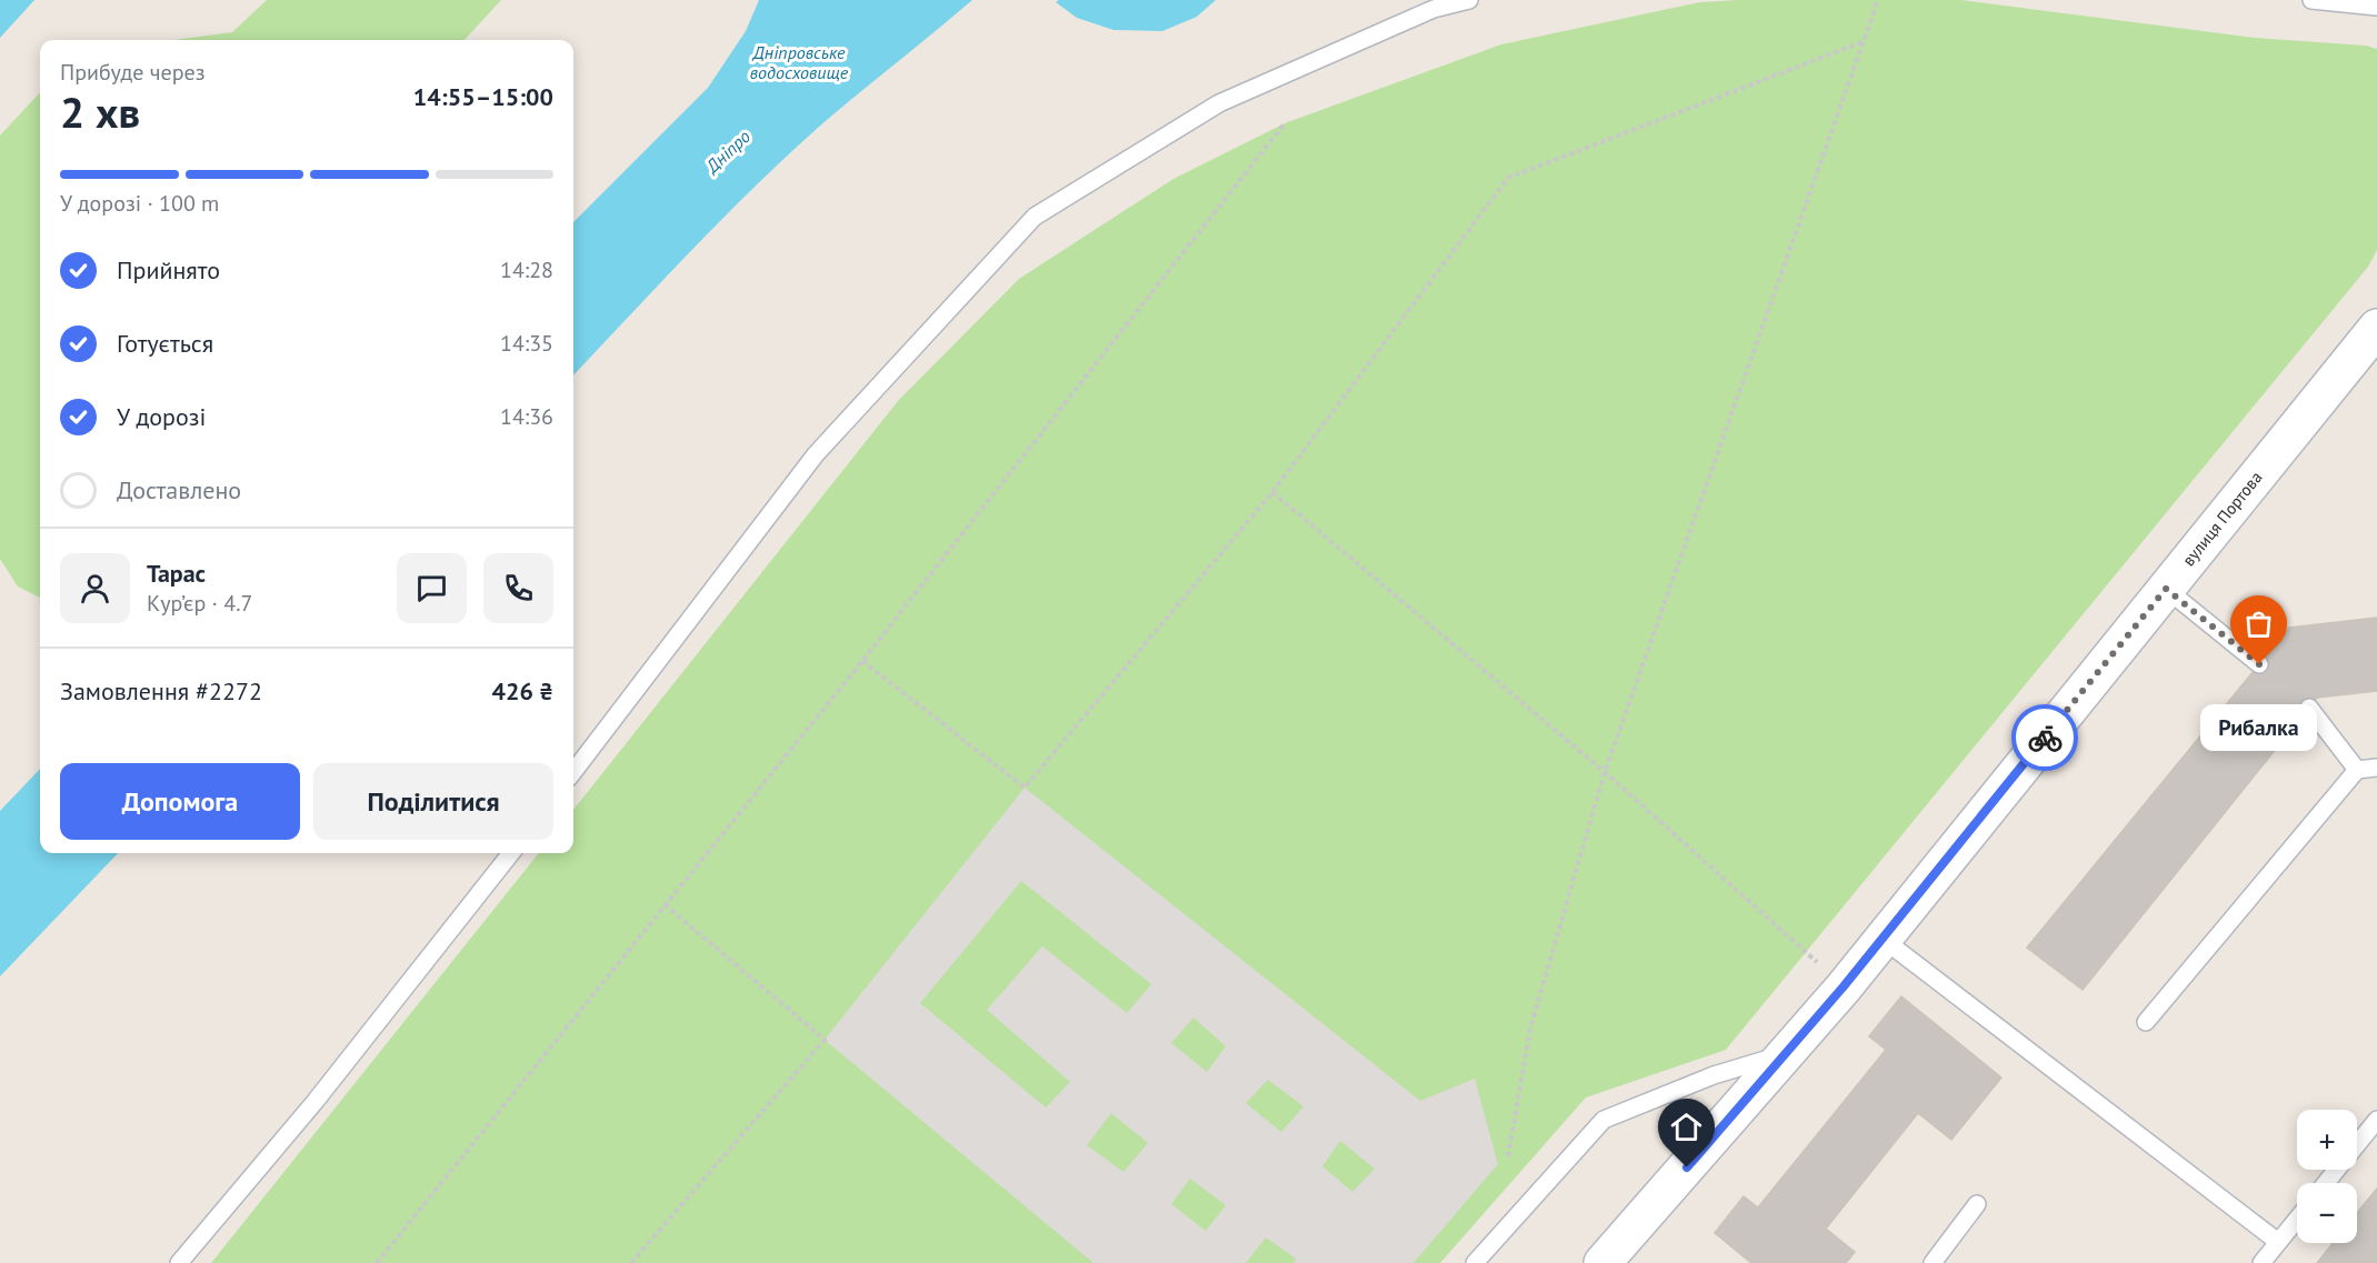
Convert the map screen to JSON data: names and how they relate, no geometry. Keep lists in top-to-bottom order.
{
  "streets": {
    "street": ["вулиця Портова"]
  },
  "water": ["Дніпровське водосховище", "Дніпро"],
  "places": ["Рибалка"],
  "page": {
    "heading": ["2 хв", "Прибуде через", "14:55–15:00"],
    "panel": [
      "Тарас",
      "Кур’єр · 4.7",
      "Замовлення #2272",
      "426 ₴"
    ],
    "bar": "У дорозі · 100 m",
    "list": [
      ["Прийнято", "14:28"],
      ["Готується", "14:35"],
      ["У дорозі", "14:36"],
      "Доставлено"
    ],
    "bubble": "Рибалка",
    "buttons": ["Допомога", "Поділитися"],
    "map_buttons": ["+", "−"]
  }
}
